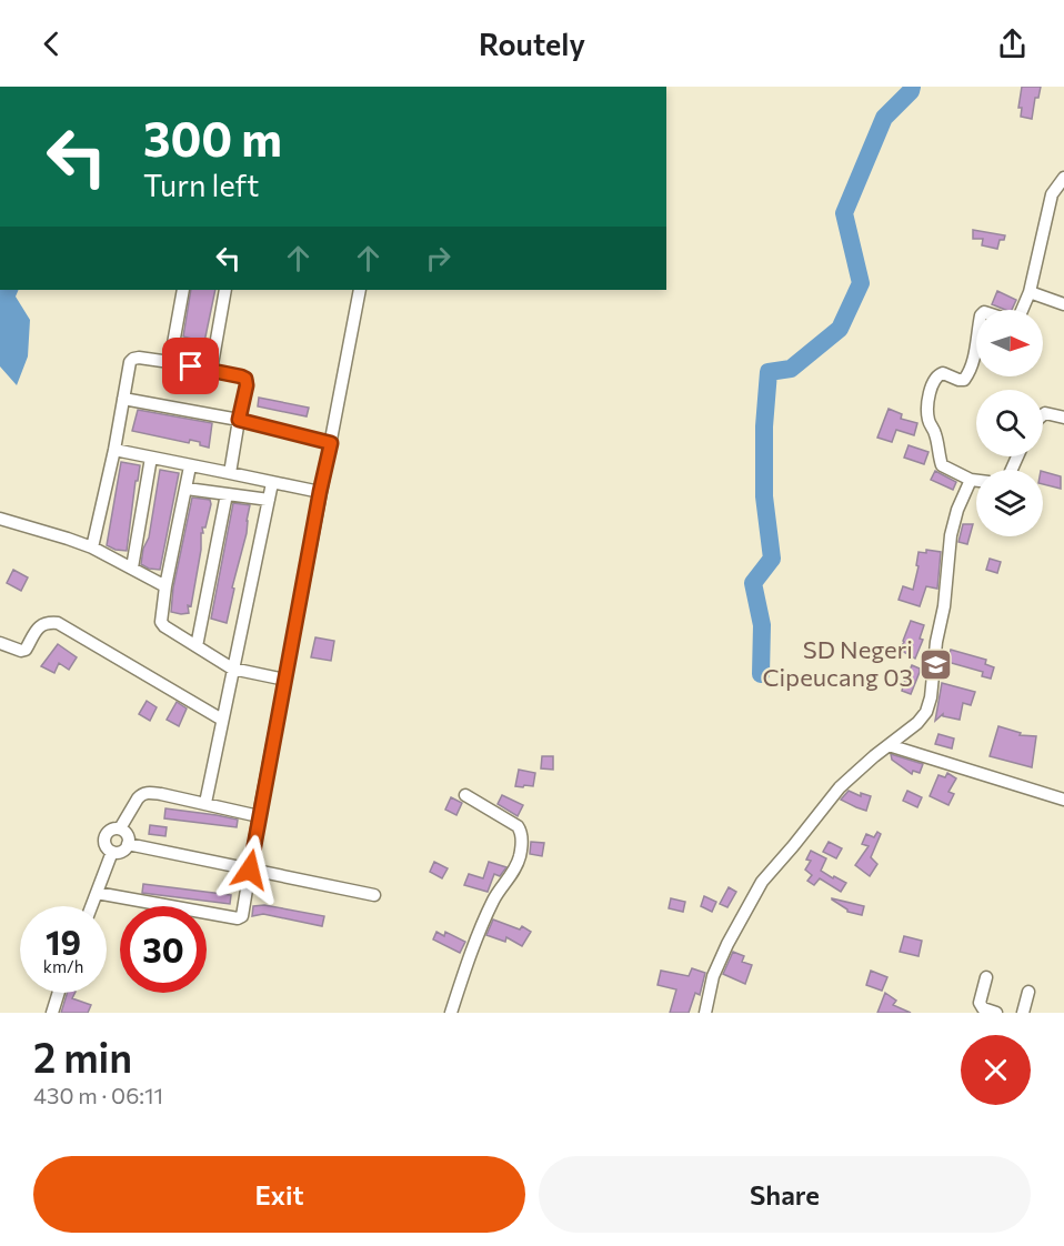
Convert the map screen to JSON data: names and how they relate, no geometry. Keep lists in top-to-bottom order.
{
  "places": {
    "school or university": ["SD Negeri Cipeucang 03"]
  },
  "north": "right",
  "page": {
    "header": "Routely",
    "turn": ["300 m", "Turn left"],
    "speed": "19 km/h",
    "limit": "30",
    "heading": ["2 min", "430 m · 06:11"],
    "buttons": ["Exit", "Share"]
  }
}
